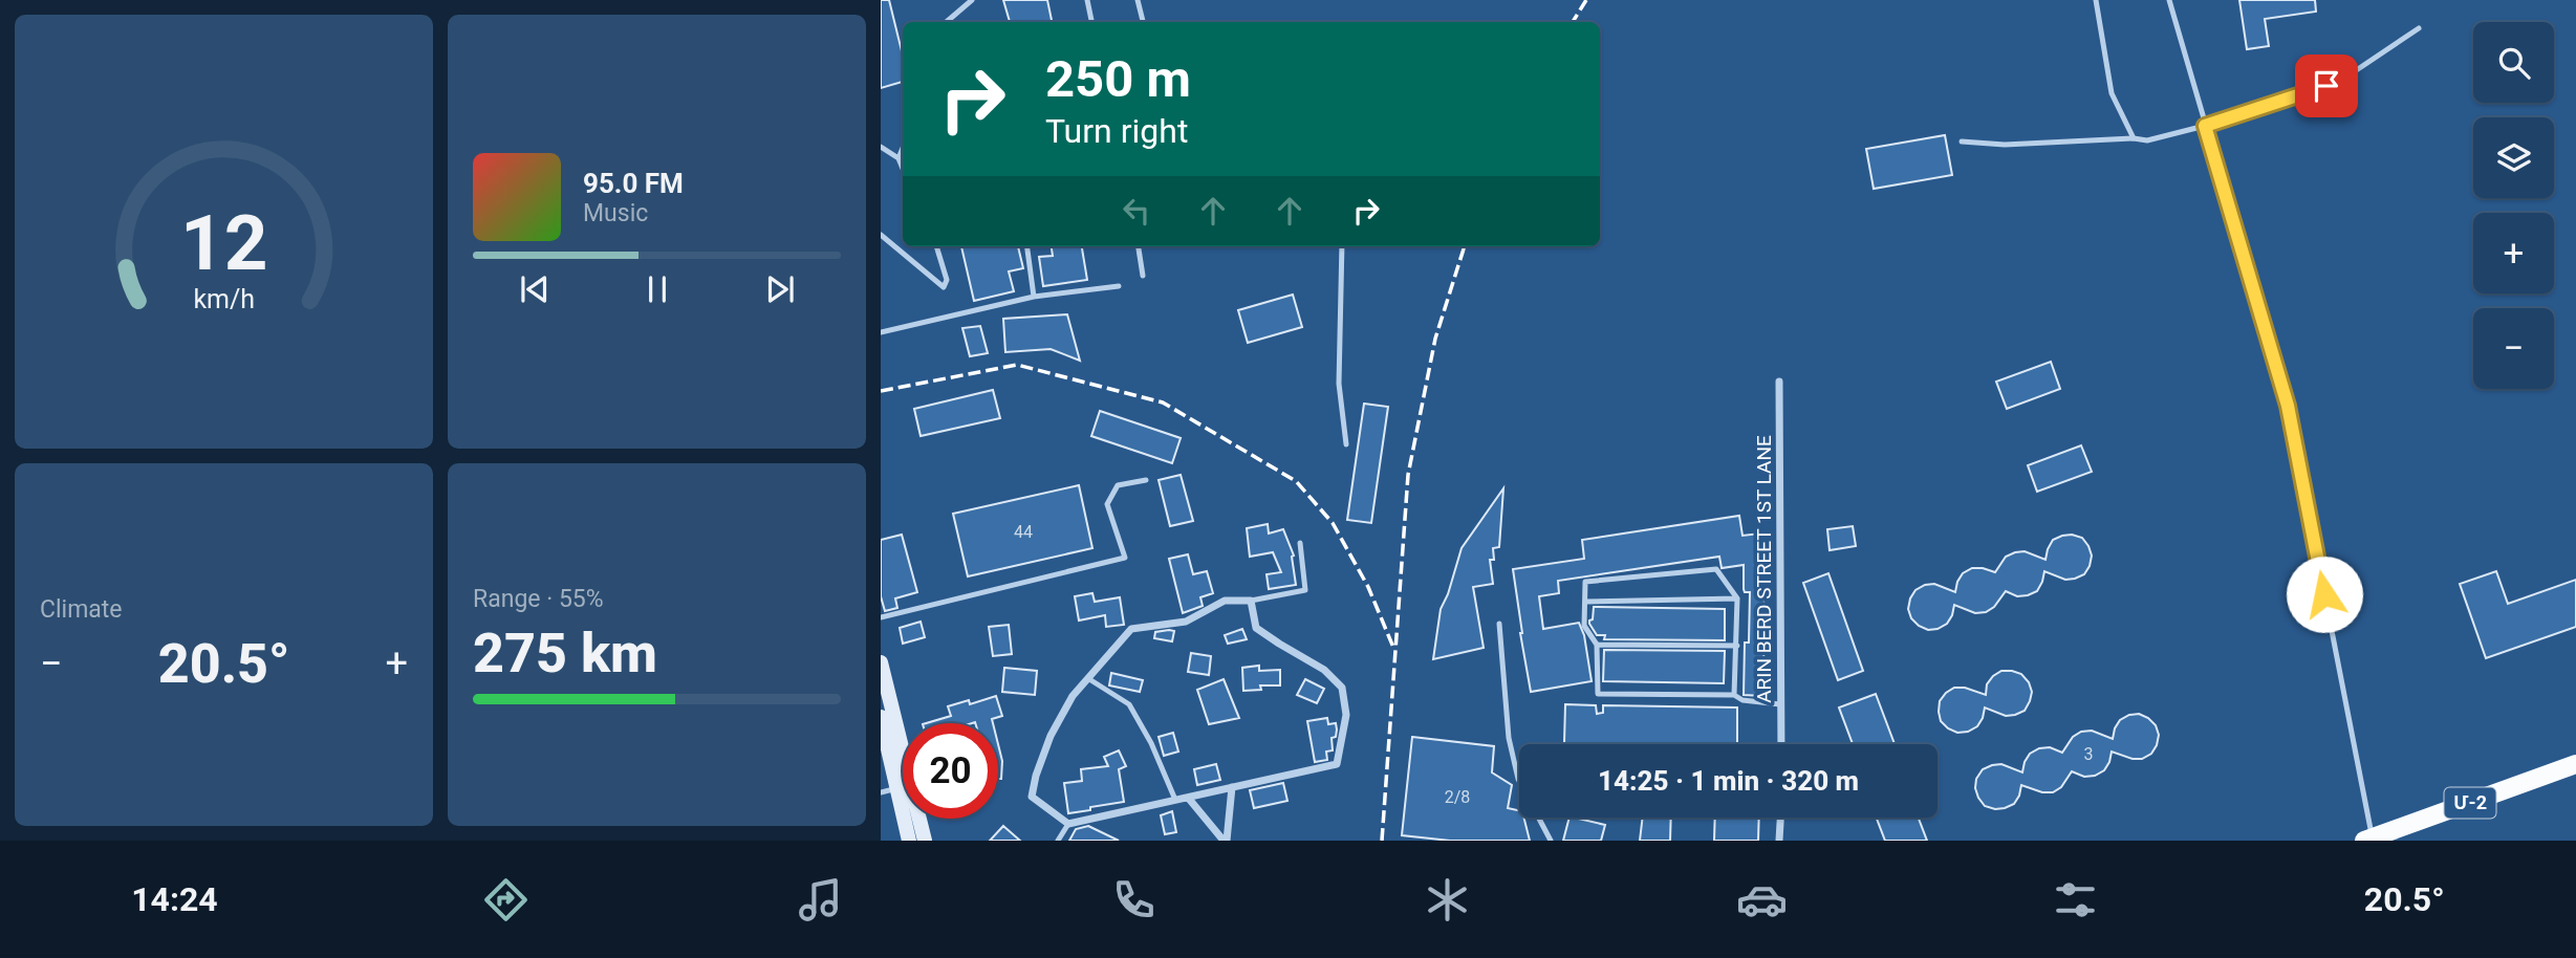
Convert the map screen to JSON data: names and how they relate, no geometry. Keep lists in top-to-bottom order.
{
  "streets": {
    "main road": ["Մ-2"],
    "street": ["ARIN BERD STREET 1ST LANE"]
  },
  "house_numbers": ["44", "3", "2/8"],
  "page": {
    "map_buttons": ["+", "−"],
    "turn": ["250 m", "Turn right"],
    "song": ["95.0 FM", "Music"],
    "tile": [
      "Climate",
      ["Range · 55%", "275 km"]
    ],
    "heat": ["−", "20.5°", "+"],
    "limit": "20",
    "trip": "14:25 · 1 min · 320 m",
    "tabs": ["14:24", "20.5°"],
    "gauge": ["12", "km/h"]
  }
}
